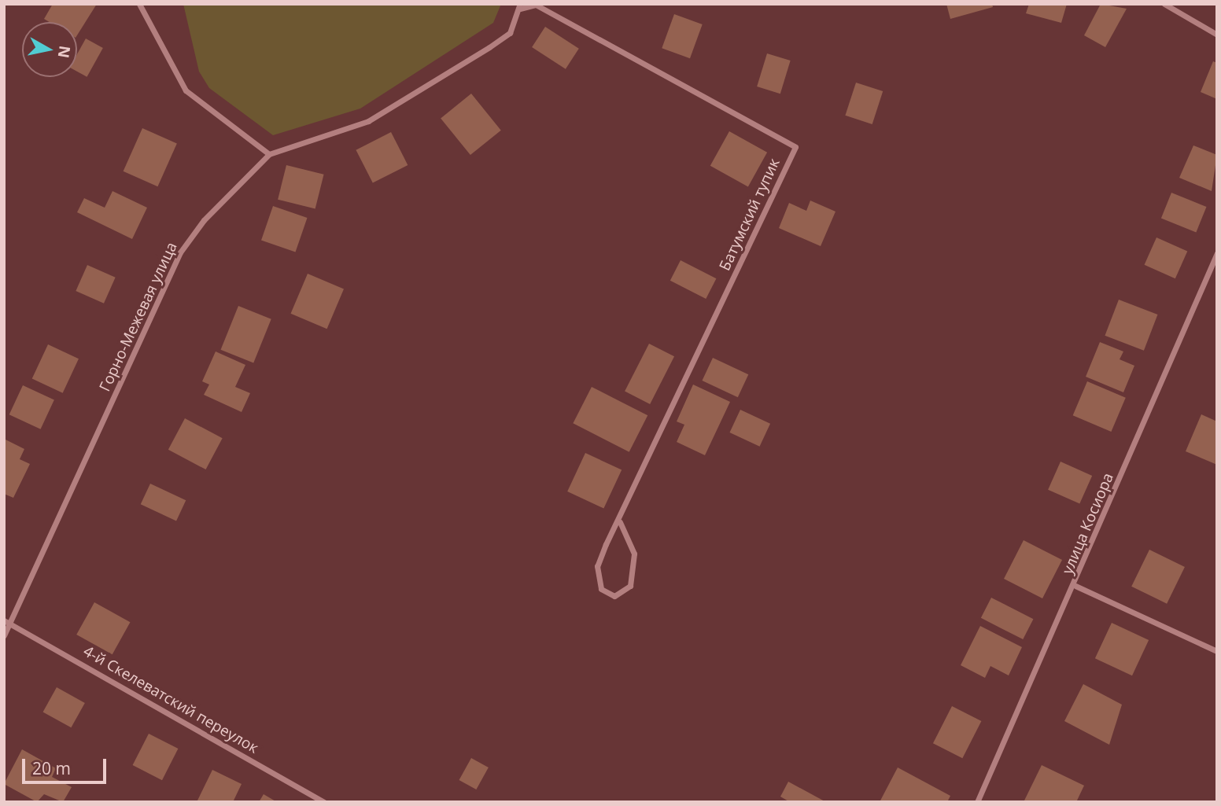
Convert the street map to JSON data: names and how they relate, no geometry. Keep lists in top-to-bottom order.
{
  "streets": {
    "street": [
      "Батумский тупик",
      "Горно-Межевая улица",
      "улица Косиора",
      "4-й Скелеватский переулок"
    ]
  },
  "crossings": [
    ["Батумский тупик", "Горно-Межевая улица"],
    ["Горно-Межевая улица", "4-й Скелеватский переулок"]
  ],
  "scale_bar": "20 m",
  "north": "right"
}
